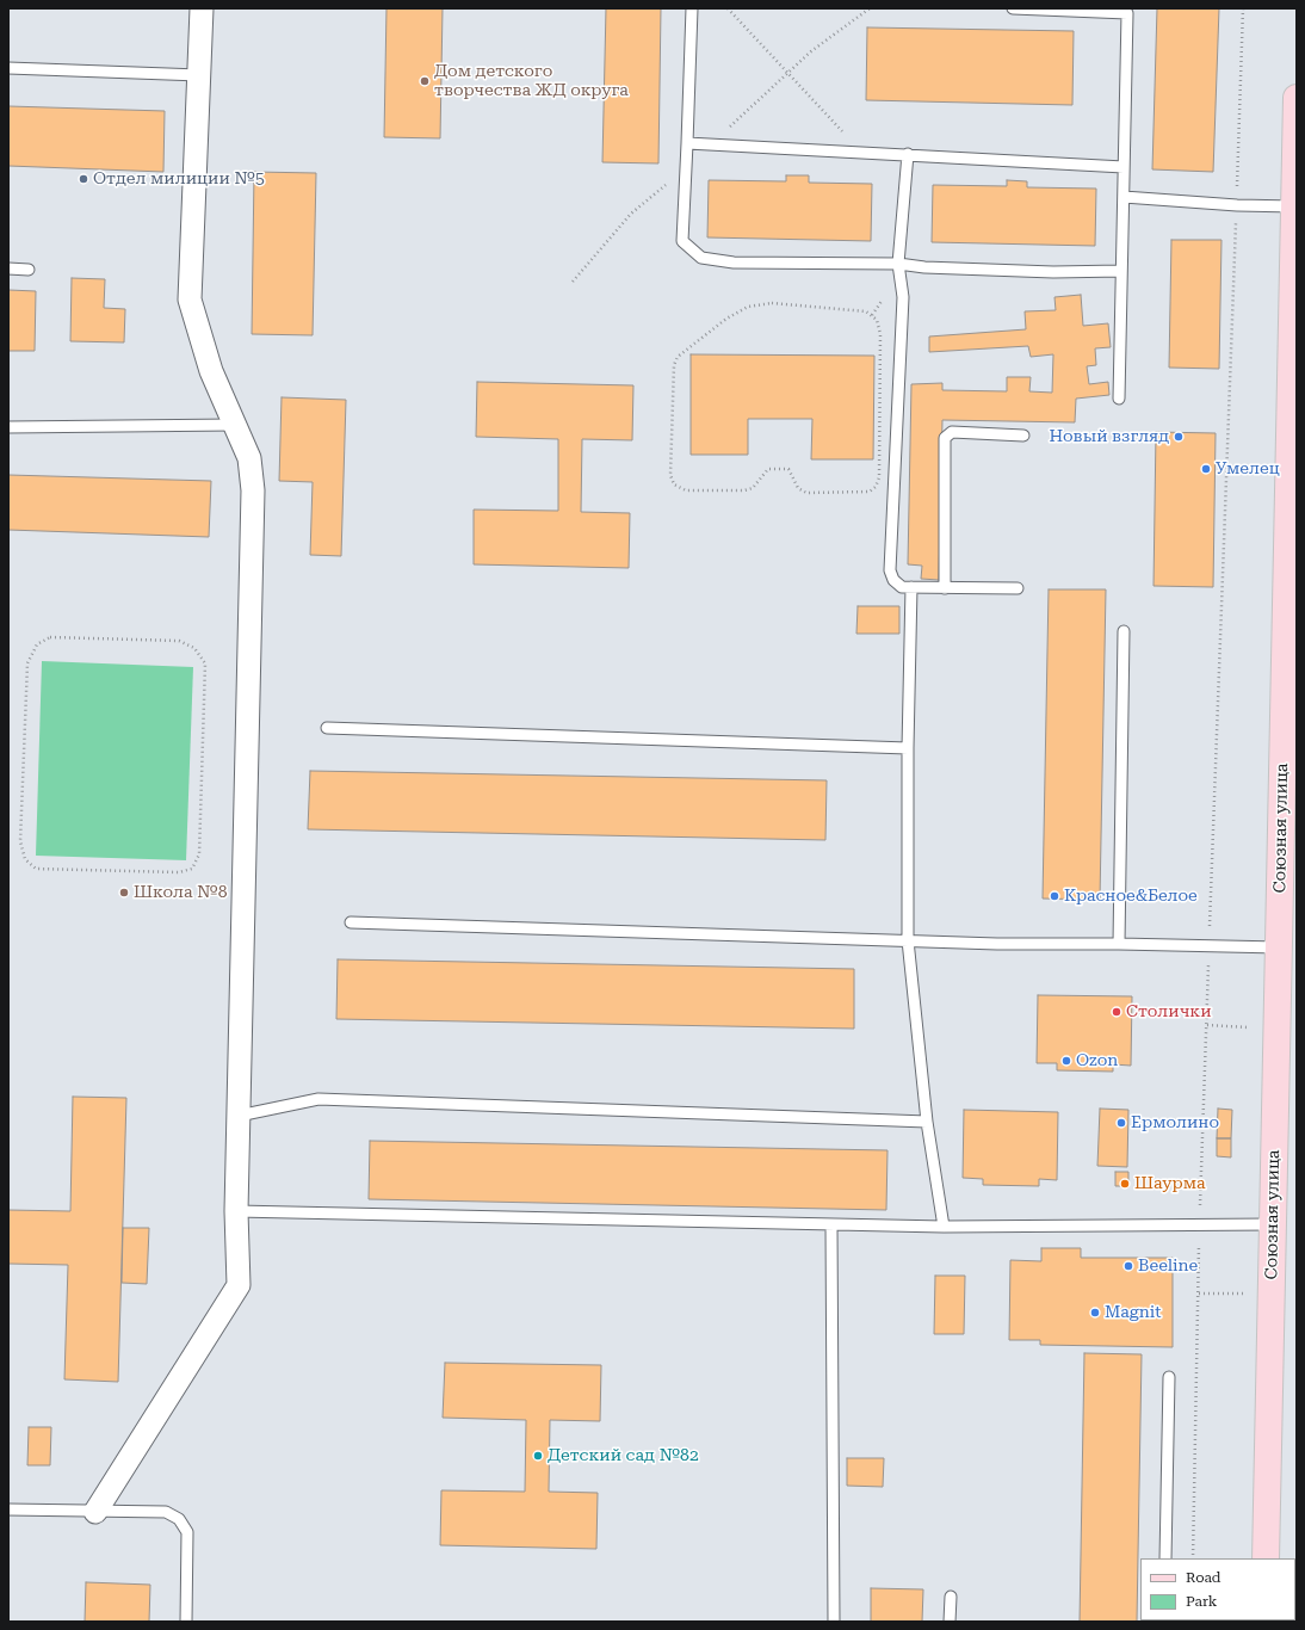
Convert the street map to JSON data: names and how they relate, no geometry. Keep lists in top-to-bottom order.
{
  "streets": {
    "main road": ["Союзная улица"]
  },
  "places": [
    "Дом детского творчества ЖД округа",
    "Отдел милиции №5",
    "Новый взгляд",
    "Умелец",
    "Школа №8",
    "Красное&Белое",
    "Столички",
    "Ozon",
    "Ермолино",
    "Шаурма",
    "Beeline",
    "Magnit",
    "Детский сад №82"
  ],
  "legend": ["Road", "Park"]
}
